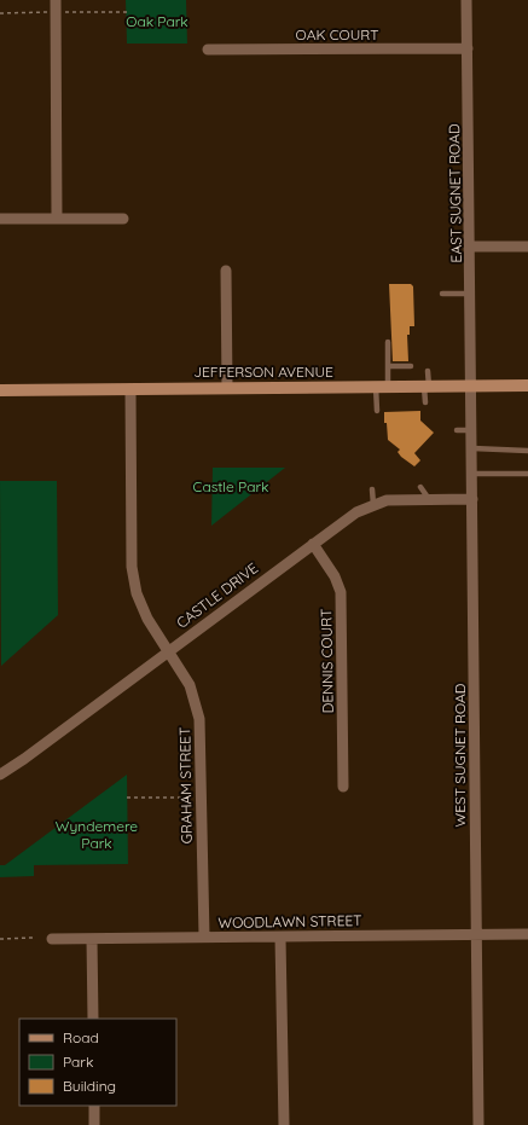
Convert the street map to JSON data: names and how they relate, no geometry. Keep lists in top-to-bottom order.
{
  "streets": {
    "street": [
      "OAK COURT",
      "EAST SUGNET ROAD",
      "JEFFERSON AVENUE",
      "CASTLE DRIVE",
      "DENNIS COURT",
      "WEST SUGNET ROAD",
      "GRAHAM STREET",
      "WOODLAWN STREET"
    ]
  },
  "crossings": [
    ["OAK COURT", "EAST SUGNET ROAD"],
    ["EAST SUGNET ROAD", "JEFFERSON AVENUE"],
    ["EAST SUGNET ROAD", "WEST SUGNET ROAD"],
    ["JEFFERSON AVENUE", "WEST SUGNET ROAD"],
    ["JEFFERSON AVENUE", "GRAHAM STREET"],
    ["CASTLE DRIVE", "DENNIS COURT"],
    ["CASTLE DRIVE", "WEST SUGNET ROAD"],
    ["CASTLE DRIVE", "GRAHAM STREET"],
    ["WEST SUGNET ROAD", "WOODLAWN STREET"],
    ["GRAHAM STREET", "WOODLAWN STREET"]
  ],
  "parks": ["Oak Park", "Castle Park", "Wyndemere Park"],
  "legend": ["Road", "Park", "Building"]
}
